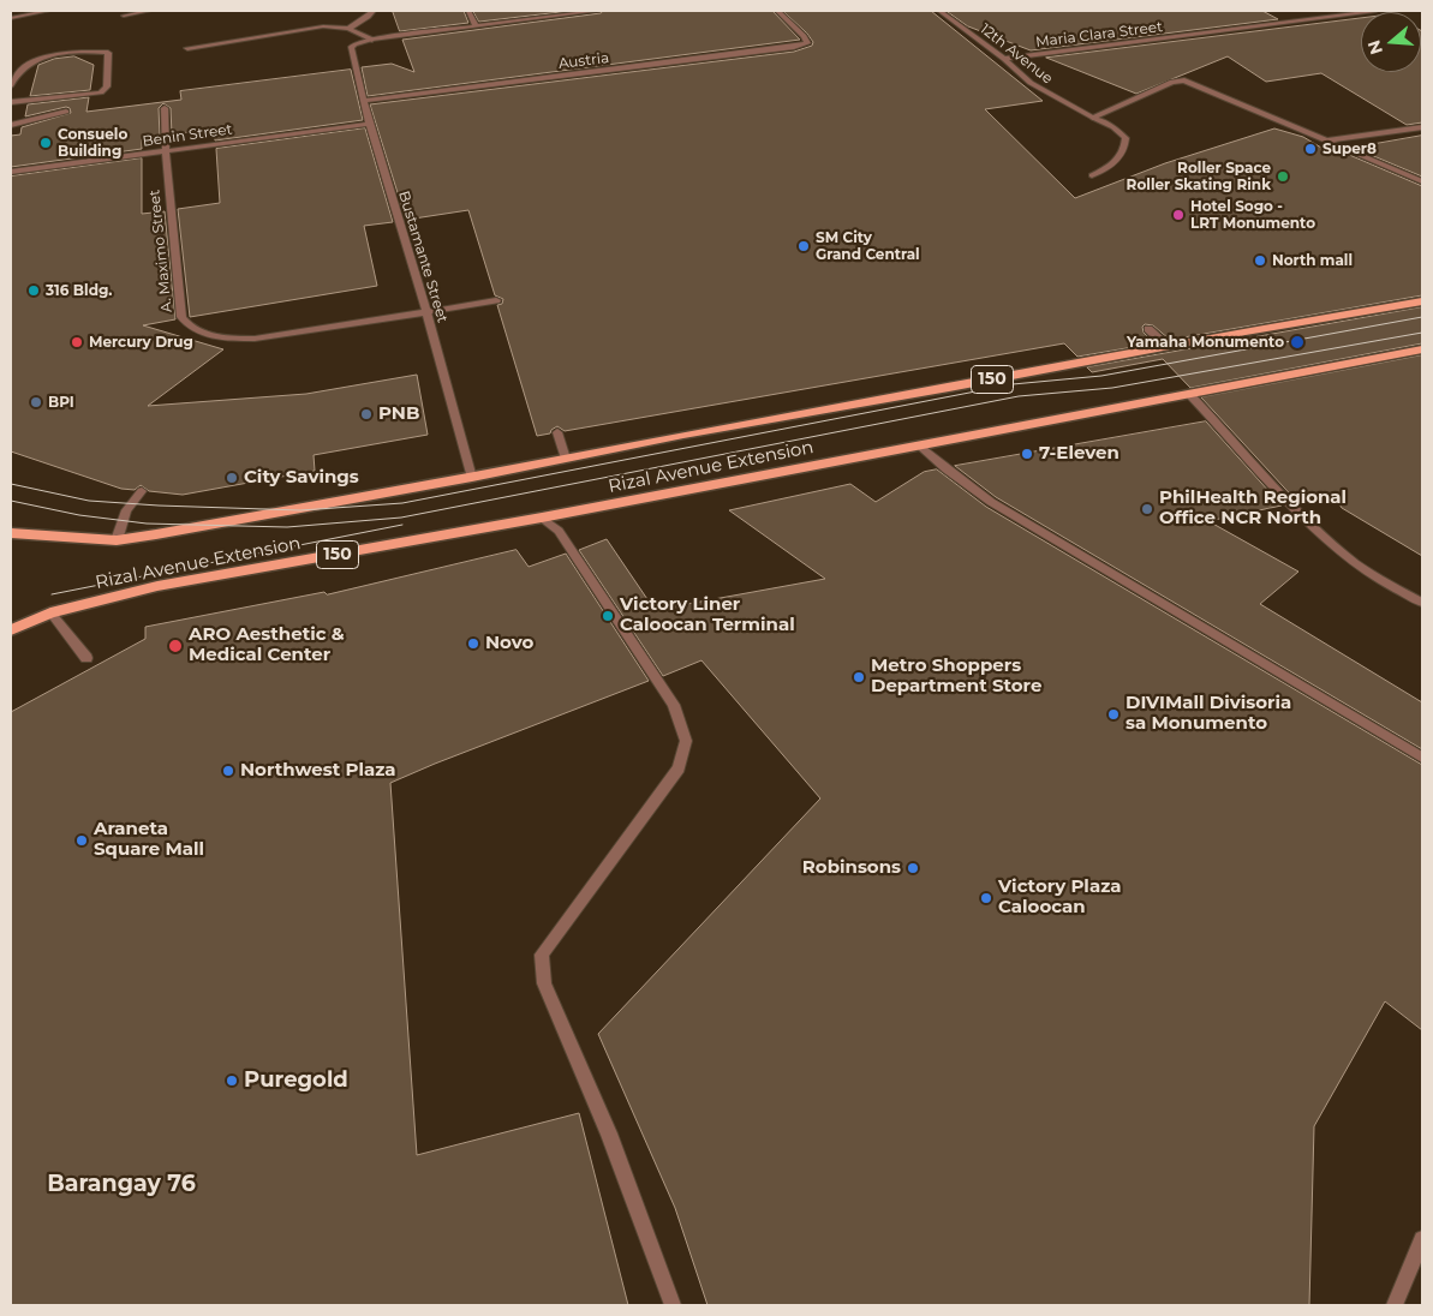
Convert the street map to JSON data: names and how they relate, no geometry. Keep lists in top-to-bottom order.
{
  "streets": {
    "main road": ["150", "Rizal Avenue Extension"],
    "street": [
      "Maria Clara Street",
      "12th Avenue",
      "Austria",
      "Benin Street",
      "A. Maximo Street",
      "Bustamante Street"
    ]
  },
  "crossings": [
    ["Maria Clara Street", "12th Avenue"],
    ["Austria", "Bustamante Street"],
    ["Benin Street", "A. Maximo Street"],
    ["Benin Street", "Bustamante Street"],
    ["A. Maximo Street", "Bustamante Street"],
    ["Bustamante Street", "Rizal Avenue Extension"]
  ],
  "districts": ["Barangay 76"],
  "places": [
    "Consuelo Building",
    "Super8",
    "Roller Space Roller Skating Rink",
    "Hotel Sogo - LRT Monumento",
    "SM City Grand Central",
    "North mall",
    "316 Bldg.",
    "Mercury Drug",
    "Yamaha Monumento",
    "BPI",
    "PNB",
    "7-Eleven",
    "City Savings",
    "PhilHealth Regional Office NCR North",
    "Victory Liner Caloocan Terminal",
    "Novo",
    "ARO Aesthetic & Medical Center",
    "Metro Shoppers Department Store",
    "DIVIMall Divisoria sa Monumento",
    "Northwest Plaza",
    "Araneta Square Mall",
    "Robinsons",
    "Victory Plaza Caloocan",
    "Puregold"
  ],
  "north": "left"
}
